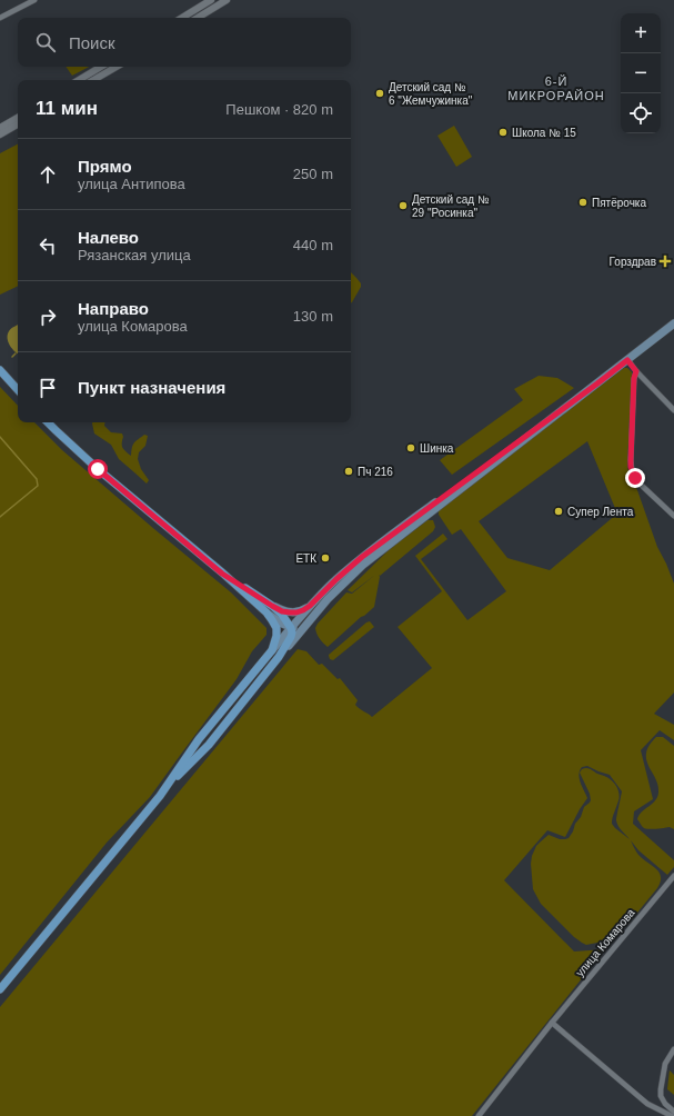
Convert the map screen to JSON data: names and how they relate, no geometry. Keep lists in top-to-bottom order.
{
  "streets": {
    "street": ["улица Комарова"]
  },
  "districts": ["6-Й МИКРОРАЙОН"],
  "places": {
    "other": [
      "Детский сад № 6 \"Жемчужинка\"",
      "Школа № 15",
      "Пятёрочка",
      "Детский сад № 29 \"Росинка\"",
      "Шинка",
      "Пч 216",
      "Супер Лента",
      "ЕТК"
    ],
    "health": ["Горздрав"]
  },
  "page": {
    "map_buttons": ["+", "−"],
    "search": "Поиск",
    "heading": ["11 мин", "Пешком · 820 m"],
    "list": [
      ["Прямо", "улица Антипова", "250 m"],
      ["Налево", "Рязанская улица", "440 m"],
      ["Направо", "улица Комарова", "130 m"],
      "Пункт назначения"
    ]
  }
}
